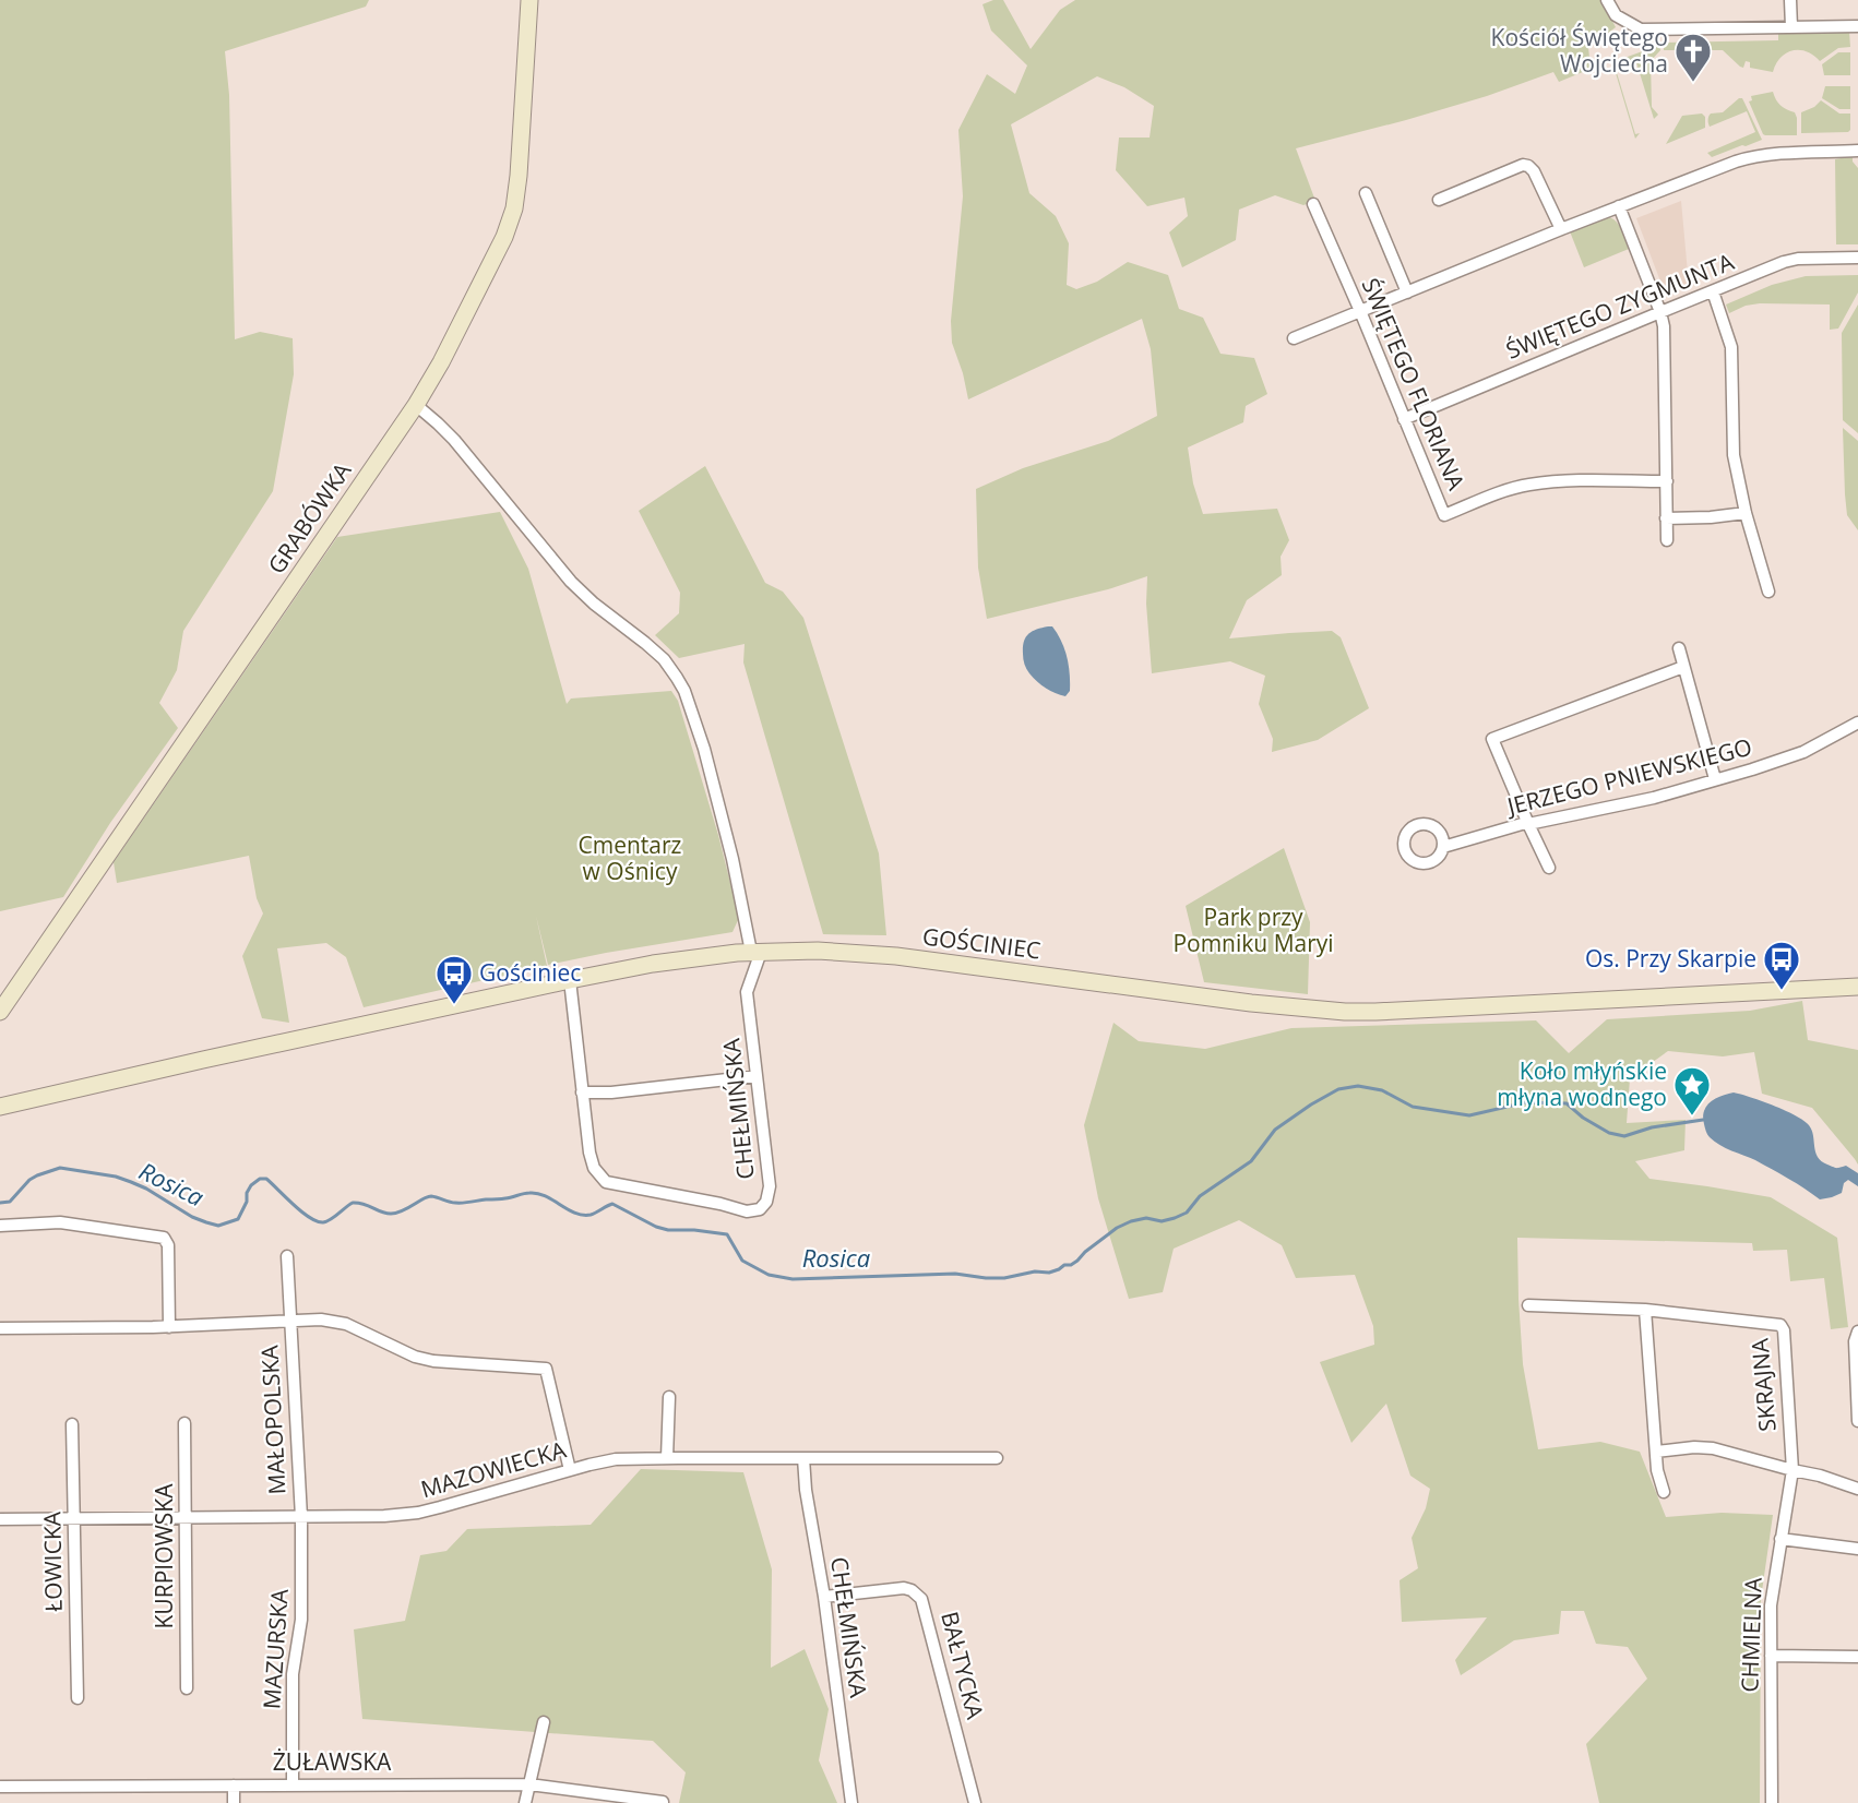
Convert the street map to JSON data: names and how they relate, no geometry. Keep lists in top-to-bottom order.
{
  "streets": {
    "street": [
      "ŚWIĘTEGO ZYGMUNTA",
      "ŚWIĘTEGO FLORIANA",
      "GRABÓWKA",
      "JERZEGO PNIEWSKIEGO",
      "GOŚCINIEC",
      "CHEŁMIŃSKA",
      "SKRAJNA",
      "MAŁOPOLSKA",
      "MAZOWIECKA",
      "KURPIOWSKA",
      "ŁOWICKA",
      "CHMIELNA",
      "MAZURSKA",
      "BAŁTYCKA",
      "ŻUŁAWSKA"
    ]
  },
  "crossings": [
    ["ŚWIĘTEGO ZYGMUNTA", "ŚWIĘTEGO FLORIANA"],
    ["GOŚCINIEC", "CHEŁMIŃSKA"],
    ["CHEŁMIŃSKA", "MAZOWIECKA"],
    ["CHEŁMIŃSKA", "BAŁTYCKA"],
    ["SKRAJNA", "CHMIELNA"],
    ["MAŁOPOLSKA", "MAZOWIECKA"],
    ["MAŁOPOLSKA", "MAZURSKA"],
    ["MAZOWIECKA", "KURPIOWSKA"],
    ["MAZOWIECKA", "ŁOWICKA"],
    ["MAZOWIECKA", "MAZURSKA"],
    ["MAZURSKA", "ŻUŁAWSKA"]
  ],
  "water": ["Rosica"],
  "parks": ["Cmentarz w Ośnicy", "Park przy Pomniku Maryi"],
  "places": {
    "church": ["Kościół Świętego Wojciecha"],
    "bus stop": ["Os. Przy Skarpie", "Gościniec"],
    "place": ["Koło młyńskie młyna wodnego"]
  }
}
